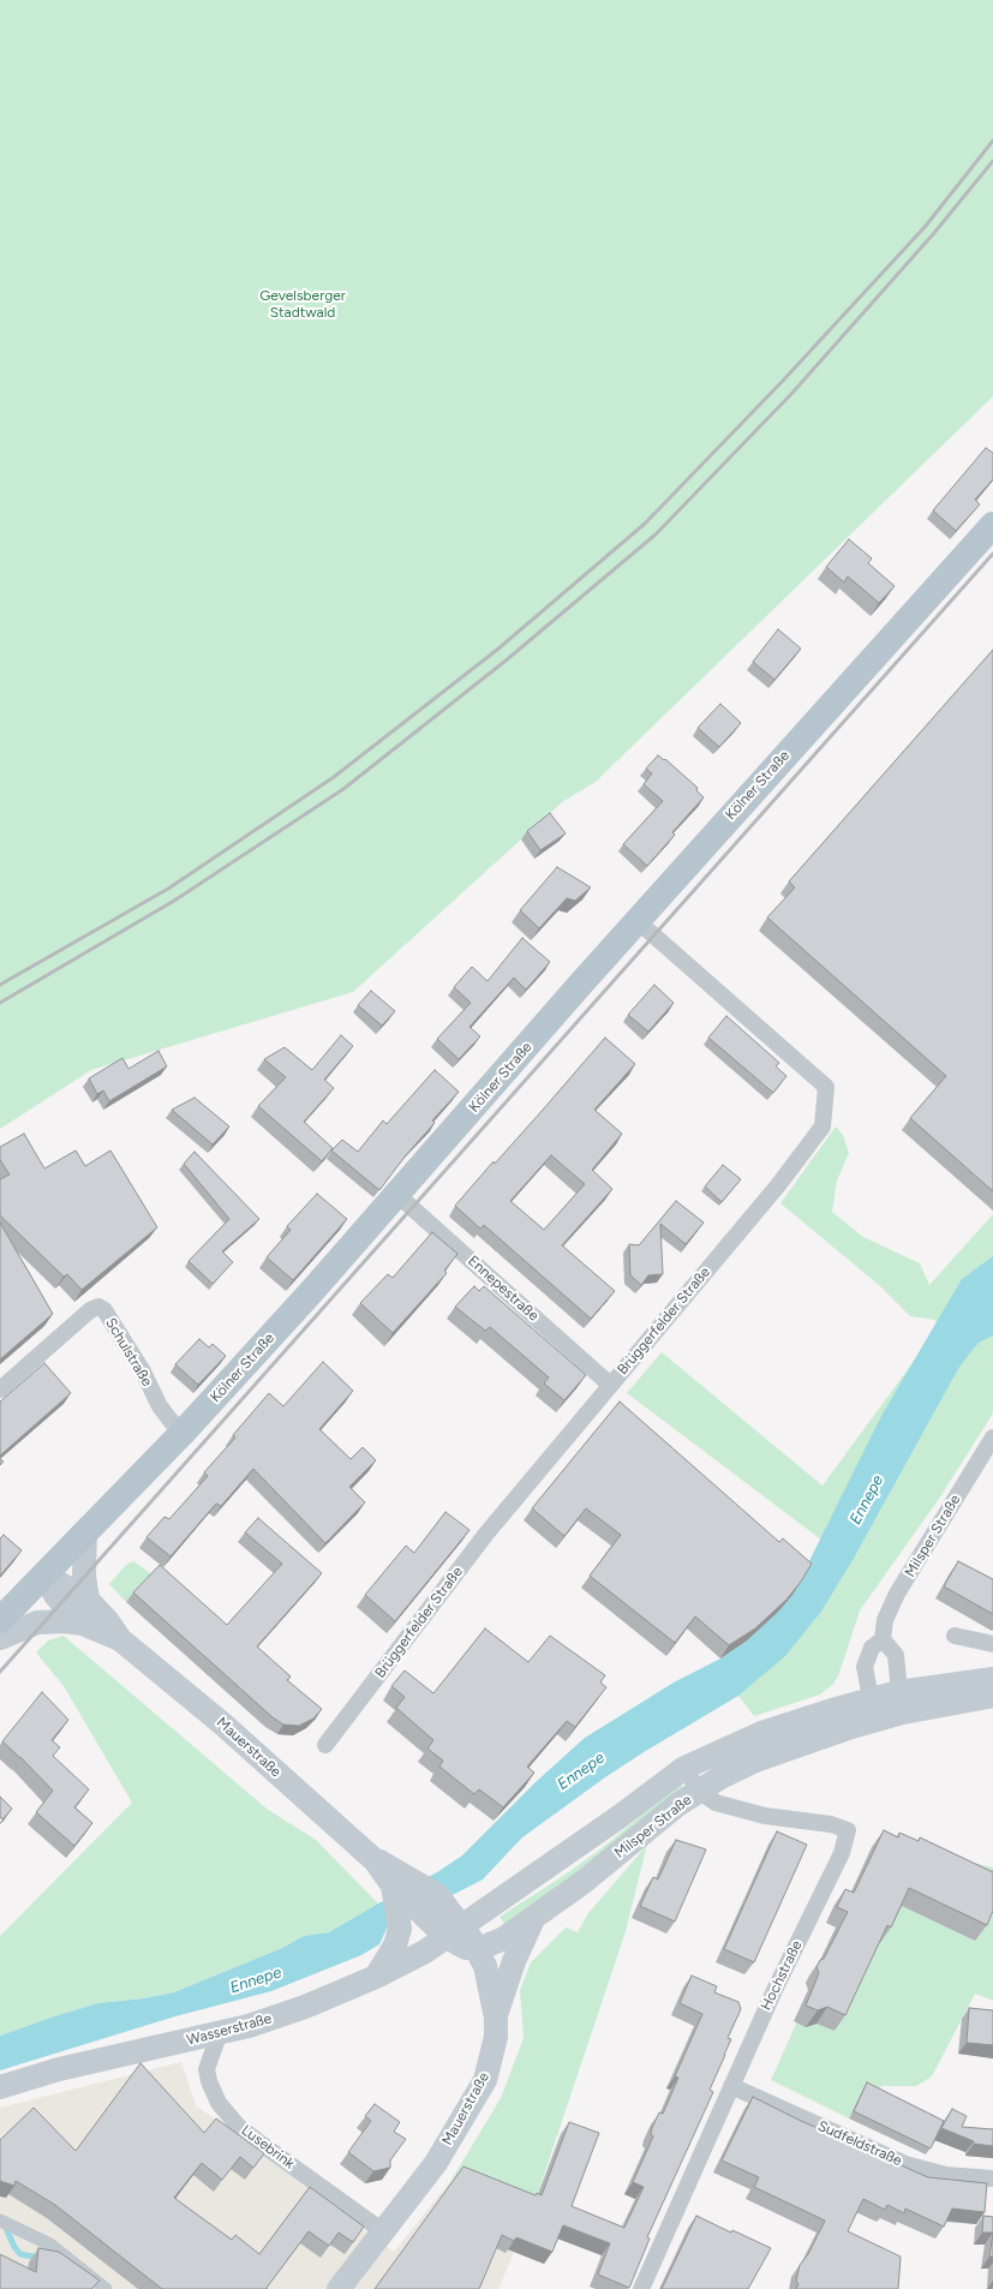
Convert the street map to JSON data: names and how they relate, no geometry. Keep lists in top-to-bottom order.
{
  "streets": {
    "main road": [
      "Kölner Straße",
      "Milsper Straße",
      "Mauerstraße",
      "Wasserstraße"
    ],
    "street": [
      "Ennepestraße",
      "Brüggerfelder Straße",
      "Schulstraße",
      "Hochstraße",
      "Sudfeldstraße",
      "Lusebrink"
    ]
  },
  "crossings": [
    ["Kölner Straße", "Ennepestraße"],
    ["Kölner Straße", "Brüggerfelder Straße"],
    ["Kölner Straße", "Schulstraße"],
    ["Kölner Straße", "Mauerstraße"],
    ["Ennepestraße", "Brüggerfelder Straße"],
    ["Milsper Straße", "Mauerstraße"],
    ["Milsper Straße", "Hochstraße"],
    ["Milsper Straße", "Wasserstraße"],
    ["Mauerstraße", "Wasserstraße"],
    ["Mauerstraße", "Lusebrink"],
    ["Hochstraße", "Sudfeldstraße"],
    ["Wasserstraße", "Lusebrink"]
  ],
  "water": ["Ennepe"],
  "parks": ["Gevelsberger Stadtwald"]
}
